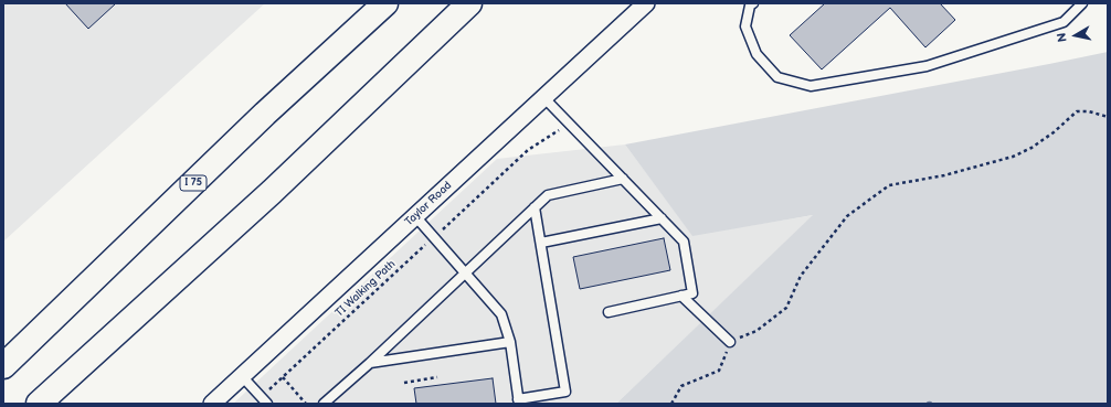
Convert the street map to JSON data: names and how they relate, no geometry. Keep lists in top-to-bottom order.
{
  "streets": {
    "highway": ["I 75"],
    "street": ["Taylor Road"],
    "path": ["TI Walking Path"]
  },
  "north": "left"
}
